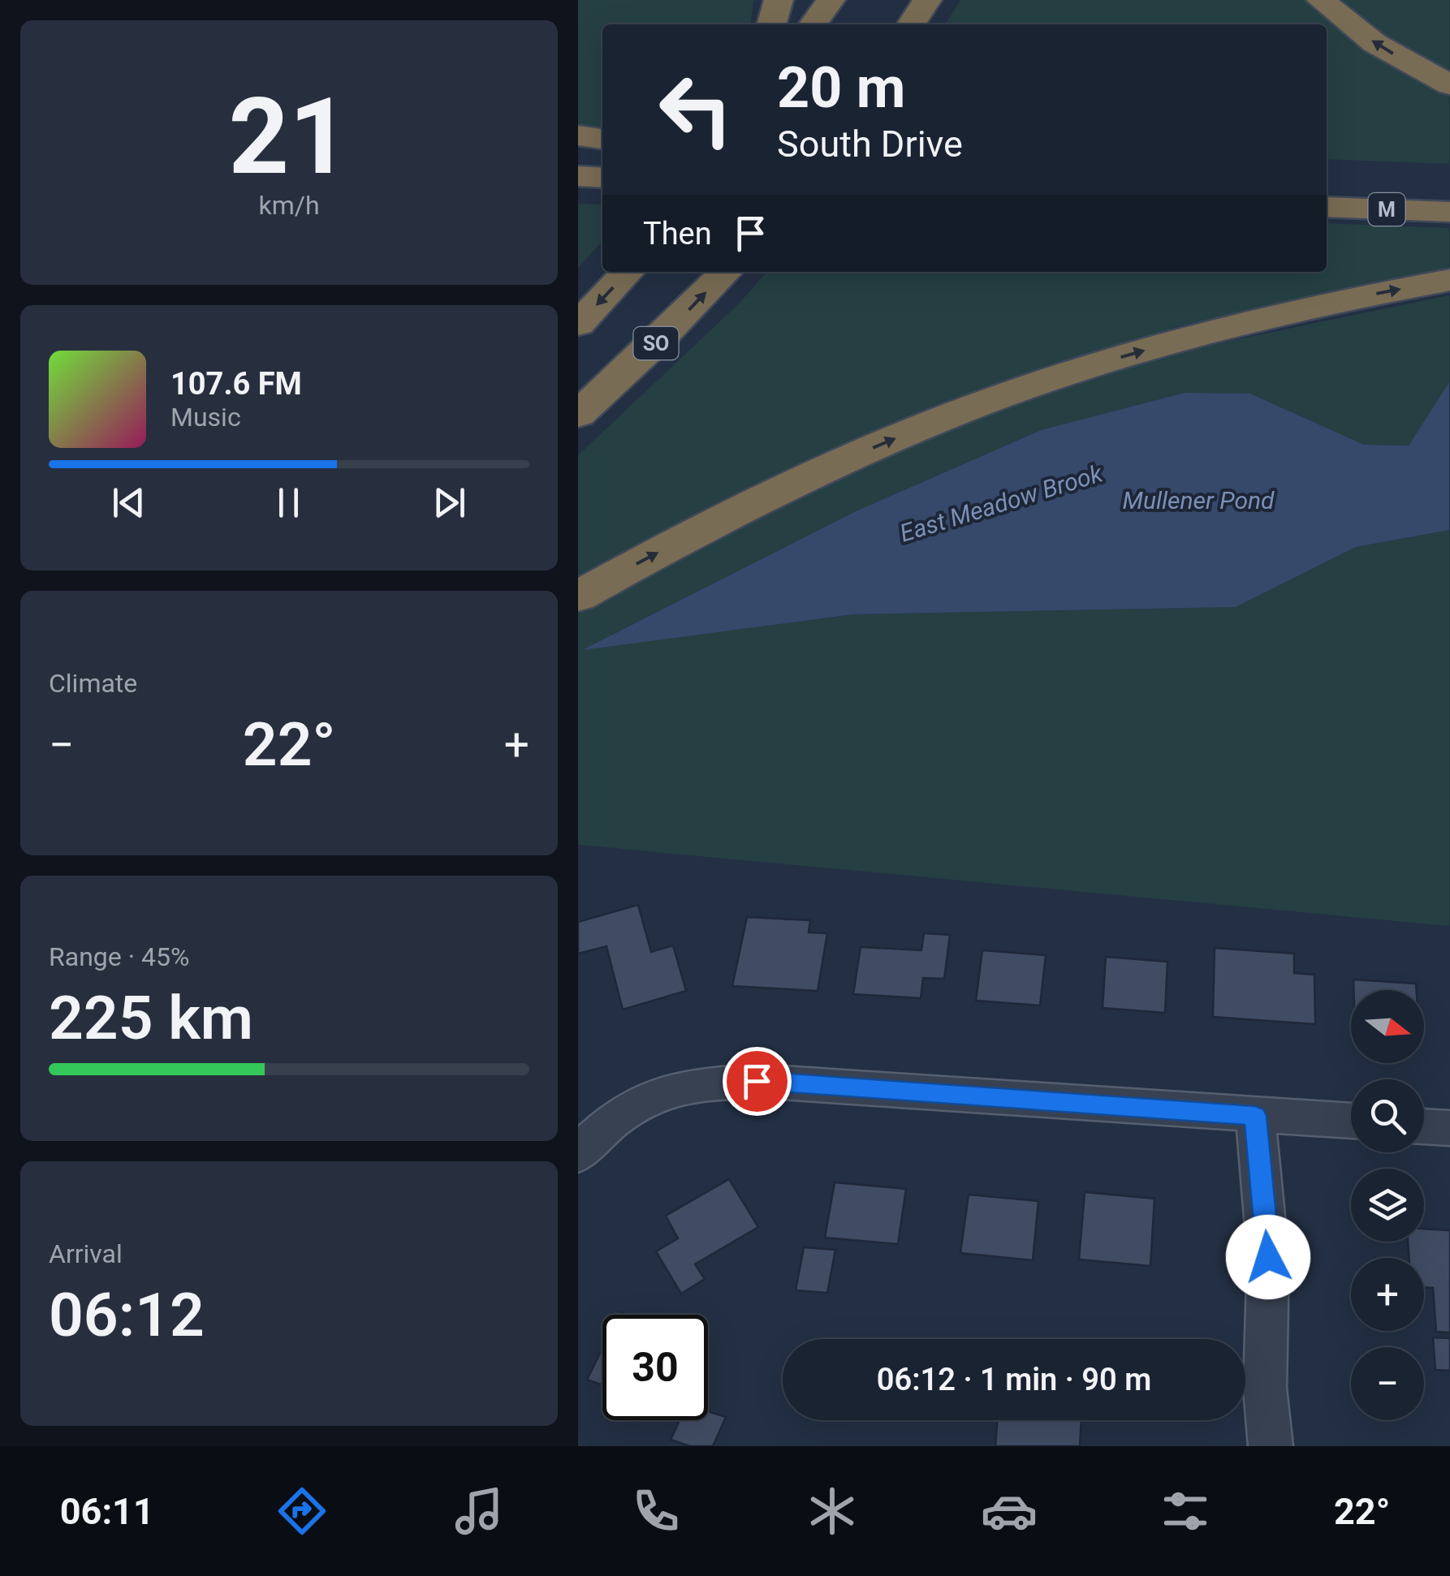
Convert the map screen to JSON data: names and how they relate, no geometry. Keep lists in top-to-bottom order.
{
  "streets": {
    "highway": ["M", "SO"]
  },
  "water": ["Mullener Pond", "East Meadow Brook"],
  "north": "right",
  "page": {
    "tile": [
      ["21", "km/h"],
      "Climate",
      ["Range · 45%", "225 km"],
      ["Arrival", "06:12"]
    ],
    "turn": ["20 m", "South Drive"],
    "then": "Then",
    "song": ["107.6 FM", "Music"],
    "heat": ["−", "22°", "+"],
    "map_buttons": ["+", "−"],
    "limit": "30",
    "trip": "06:12 · 1 min · 90 m",
    "tabs": ["06:11", "22°"]
  }
}
